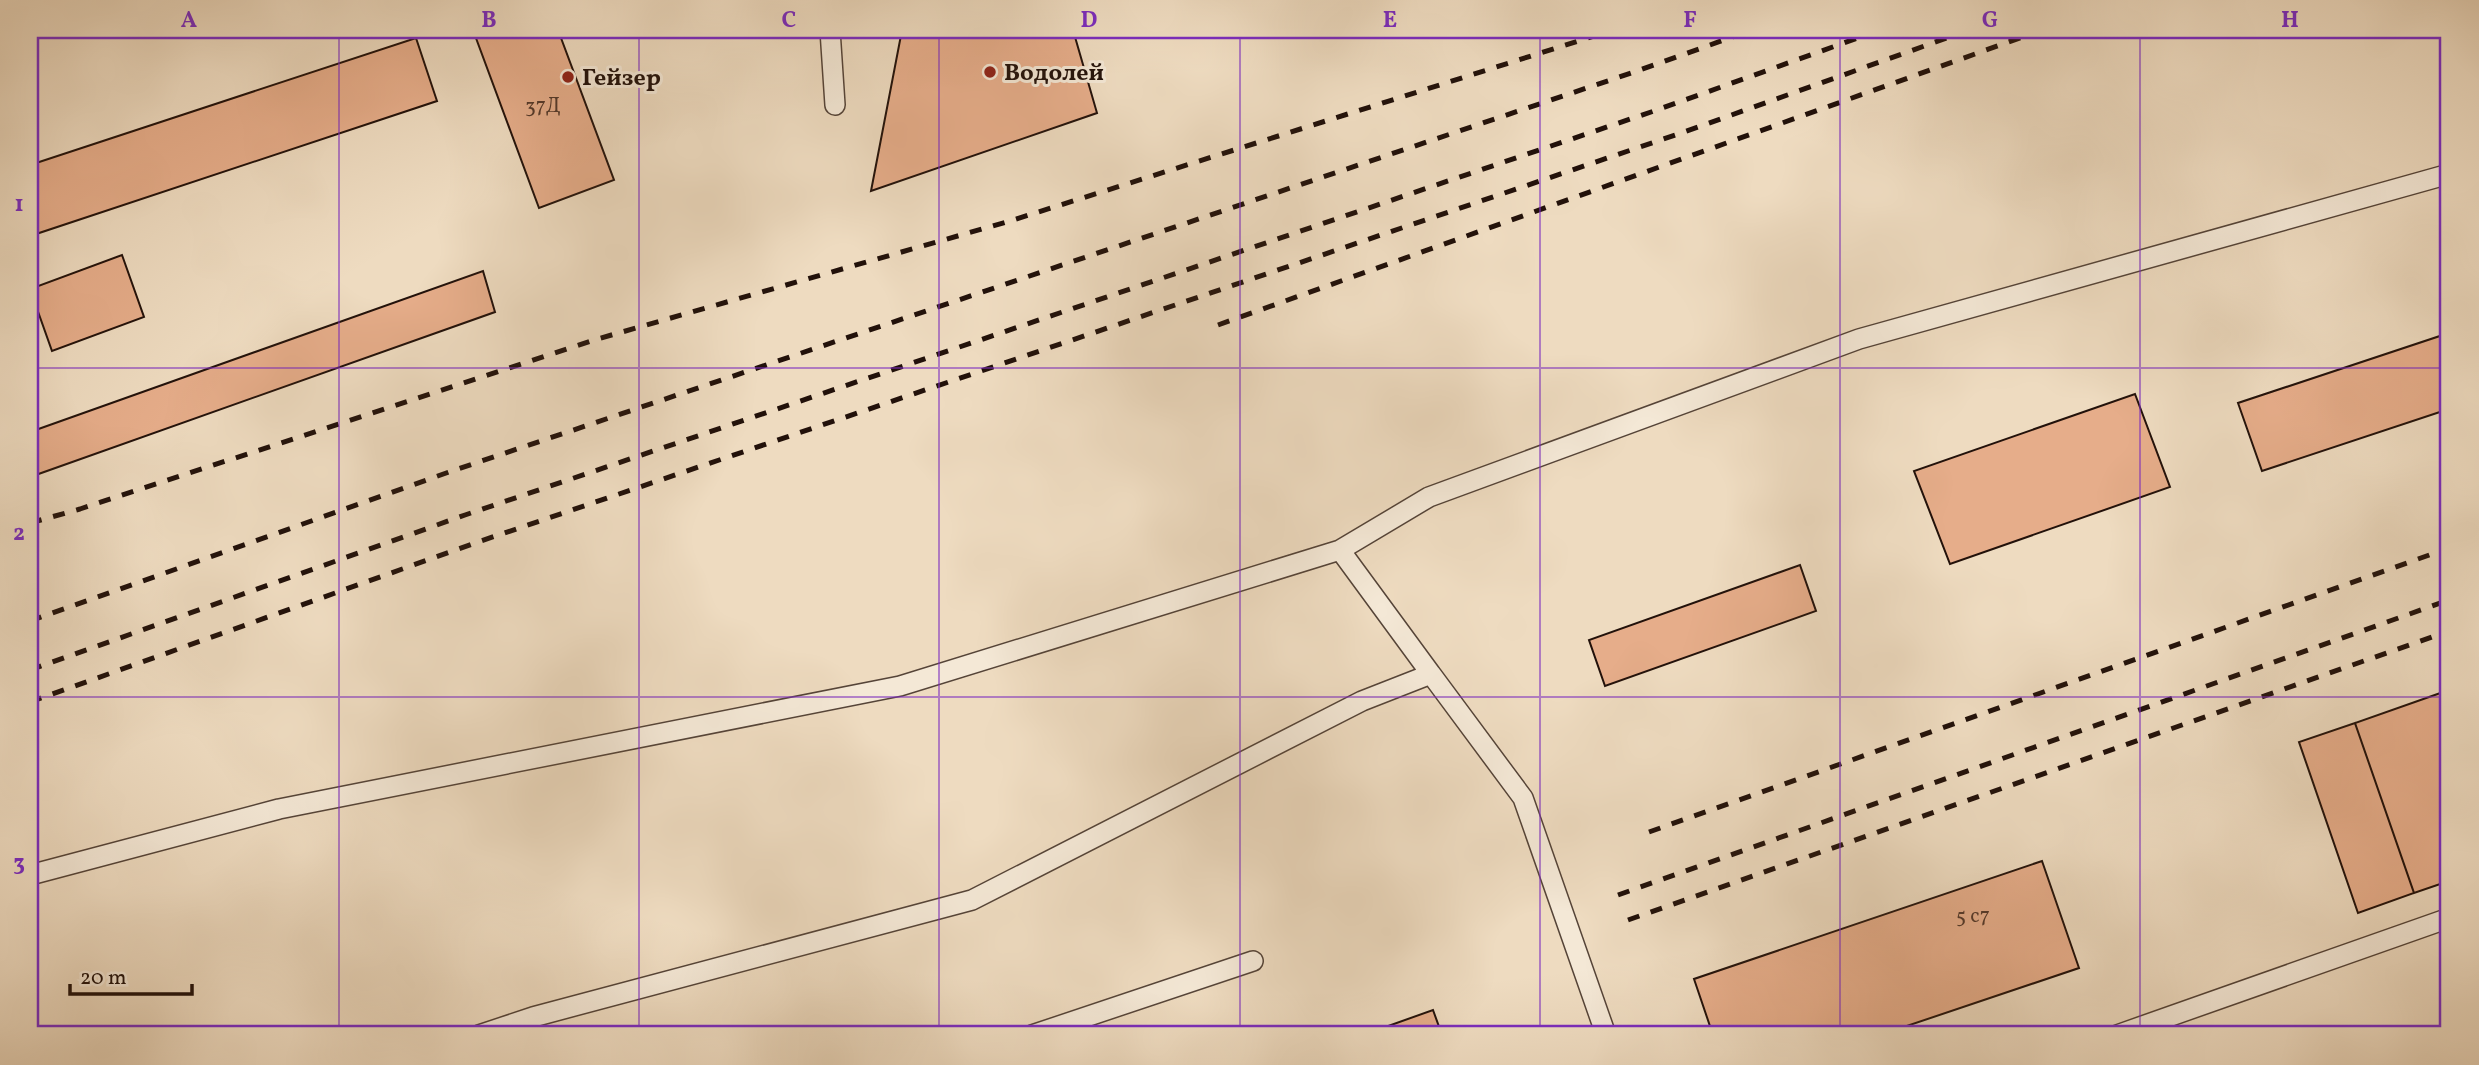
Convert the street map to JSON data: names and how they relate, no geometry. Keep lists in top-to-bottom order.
{
  "places": ["Водолей", "Гейзер"],
  "house_numbers": ["37Д", "5 с7"],
  "scale_bar": "20 m",
  "grid": {
    "columns": [
      "A",
      "B",
      "C",
      "D",
      "E",
      "F",
      "G",
      "H"
    ],
    "rows": ["1", "2", "3"]
  }
}
